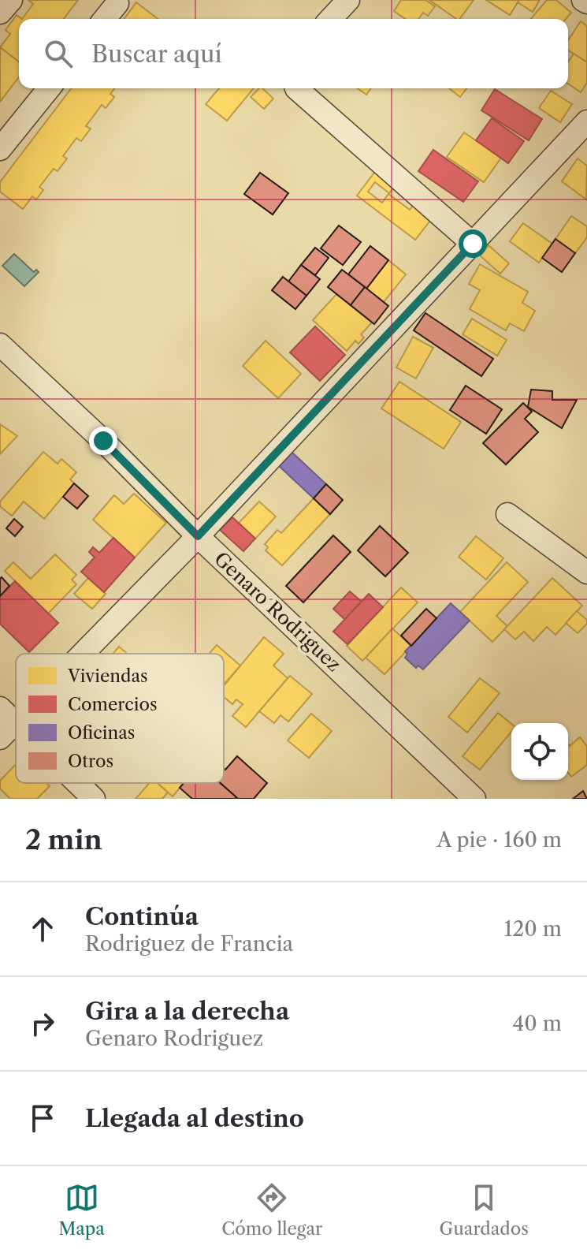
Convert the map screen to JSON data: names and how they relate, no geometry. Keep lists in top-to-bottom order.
{
  "streets": {
    "street": ["Genaro Rodriguez"]
  },
  "legend": [
    "Viviendas",
    "Comercios",
    "Oficinas",
    "Otros"
  ],
  "page": {
    "search": "Buscar aquí",
    "heading": ["2 min", "A pie · 160 m"],
    "list": [
      ["Continúa", "Rodriguez de Francia", "120 m"],
      ["Gira a la derecha", "Genaro Rodriguez", "40 m"],
      "Llegada al destino"
    ],
    "nav": ["Mapa", "Cómo llegar", "Guardados"]
  }
}
